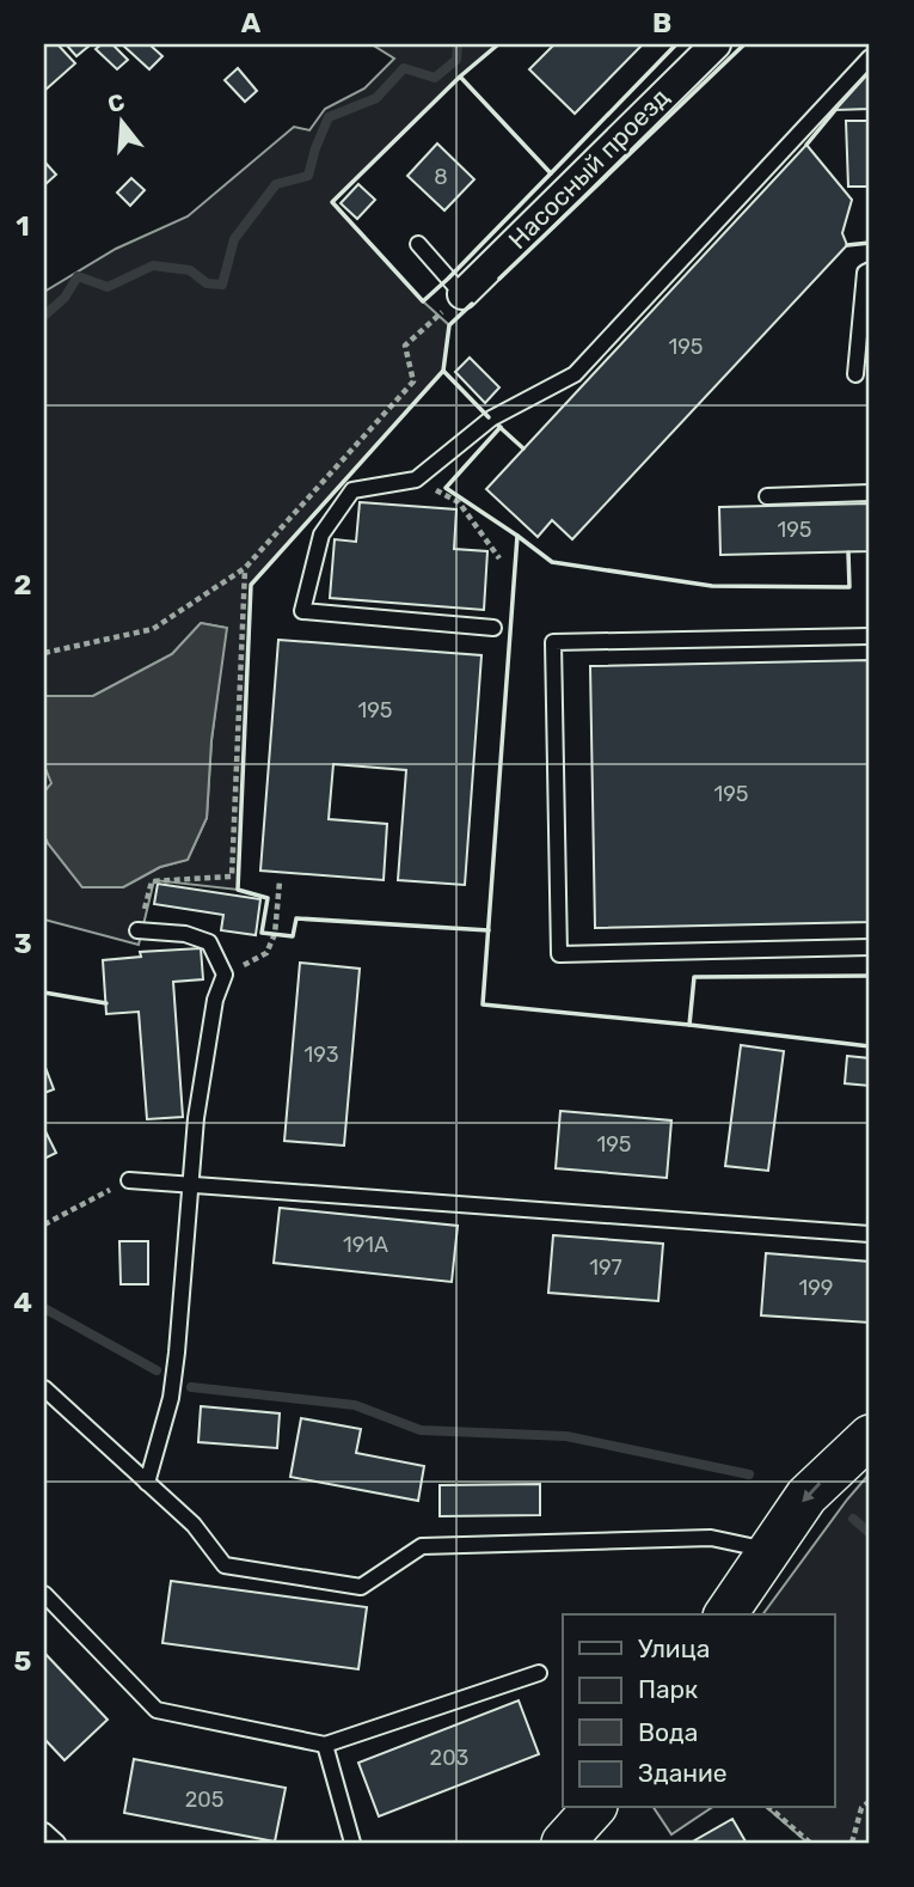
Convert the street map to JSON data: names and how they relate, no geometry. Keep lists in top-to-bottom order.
{
  "streets": {
    "street": ["Насосный проезд"]
  },
  "house_numbers": [
    "8",
    "195",
    "195",
    "195",
    "195",
    "193",
    "195",
    "191А",
    "197",
    "199",
    "203",
    "205"
  ],
  "legend": [
    "Улица",
    "Парк",
    "Вода",
    "Здание"
  ],
  "north": "top",
  "grid": {
    "columns": ["A", "B"],
    "rows": [
      "1",
      "2",
      "3",
      "4",
      "5"
    ]
  }
}
